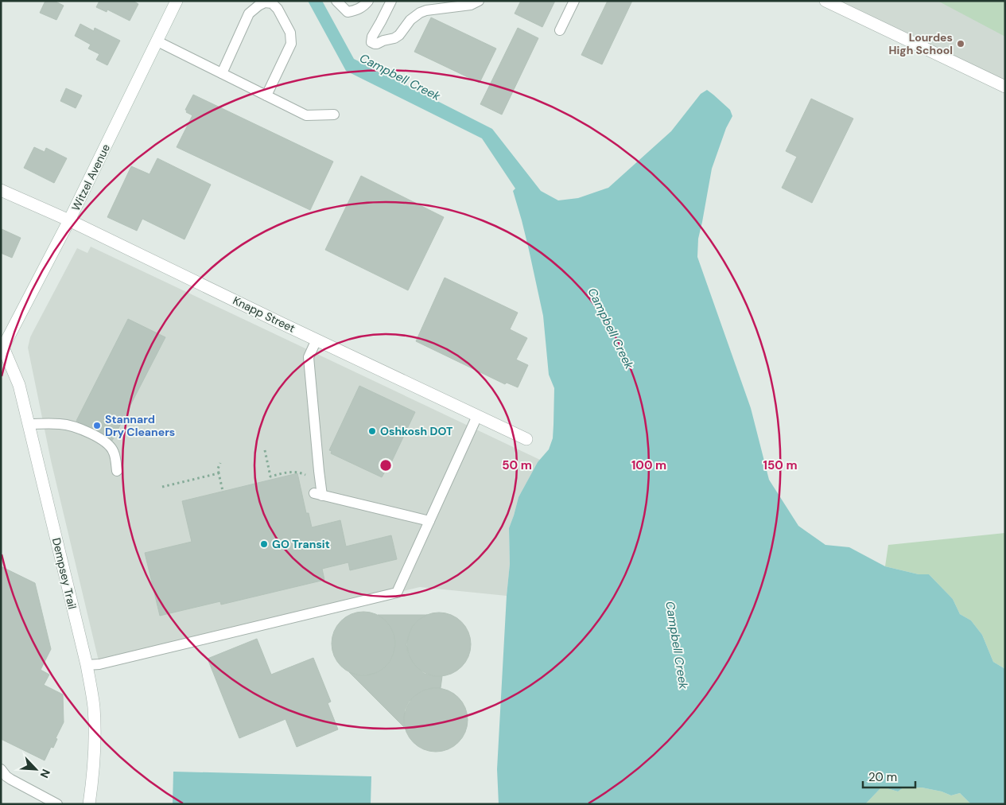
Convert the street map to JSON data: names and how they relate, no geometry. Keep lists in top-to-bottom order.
{
  "streets": {
    "street": ["Witzel Avenue", "Knapp Street", "Dempsey Trail"]
  },
  "crossings": [
    ["Witzel Avenue", "Knapp Street"],
    ["Witzel Avenue", "Dempsey Trail"]
  ],
  "water": ["Campbell Creek"],
  "places": [
    "Lourdes High School",
    "Stannard Dry Cleaners",
    "Oshkosh DOT",
    "GO Transit"
  ],
  "scale_bar": "20 m",
  "north": "bottom right",
  "rings": ["50 m", "100 m", "150 m"]
}
